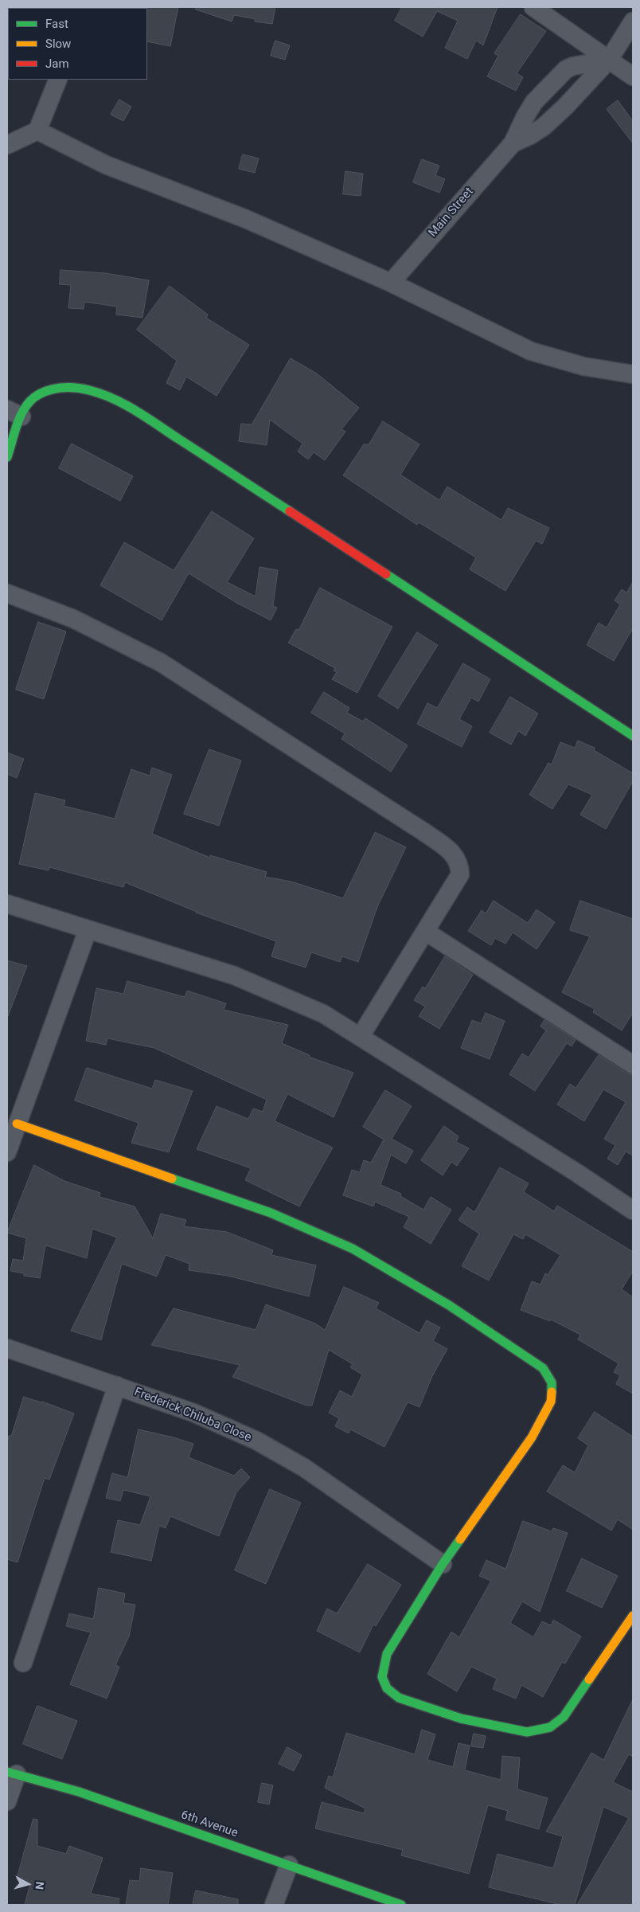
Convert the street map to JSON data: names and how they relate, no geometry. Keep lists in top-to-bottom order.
{
  "streets": {
    "street": ["Main Street", "Frederick Chiluba Close", "6th Avenue"]
  },
  "legend": ["Fast", "Slow", "Jam"],
  "north": "right"
}
